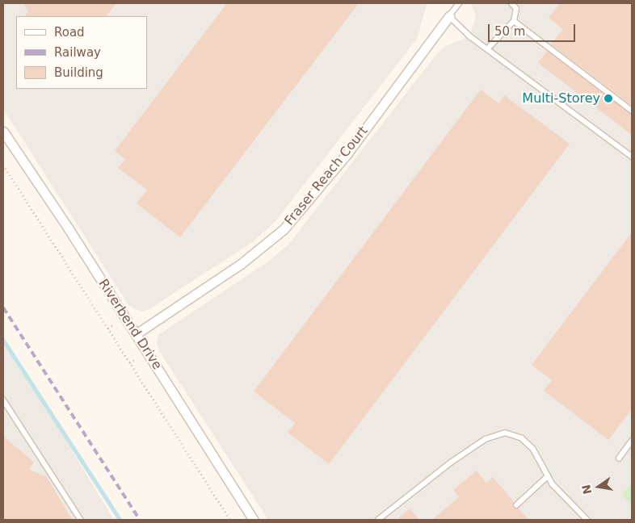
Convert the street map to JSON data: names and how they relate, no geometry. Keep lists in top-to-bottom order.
{
  "streets": {
    "street": ["Fraser Reach Court", "Riverbend Drive"]
  },
  "crossings": [
    ["Fraser Reach Court", "Riverbend Drive"]
  ],
  "places": ["Multi-Storey"],
  "legend": ["Road", "Railway", "Building"],
  "scale_bar": "50 m",
  "north": "left"
}
